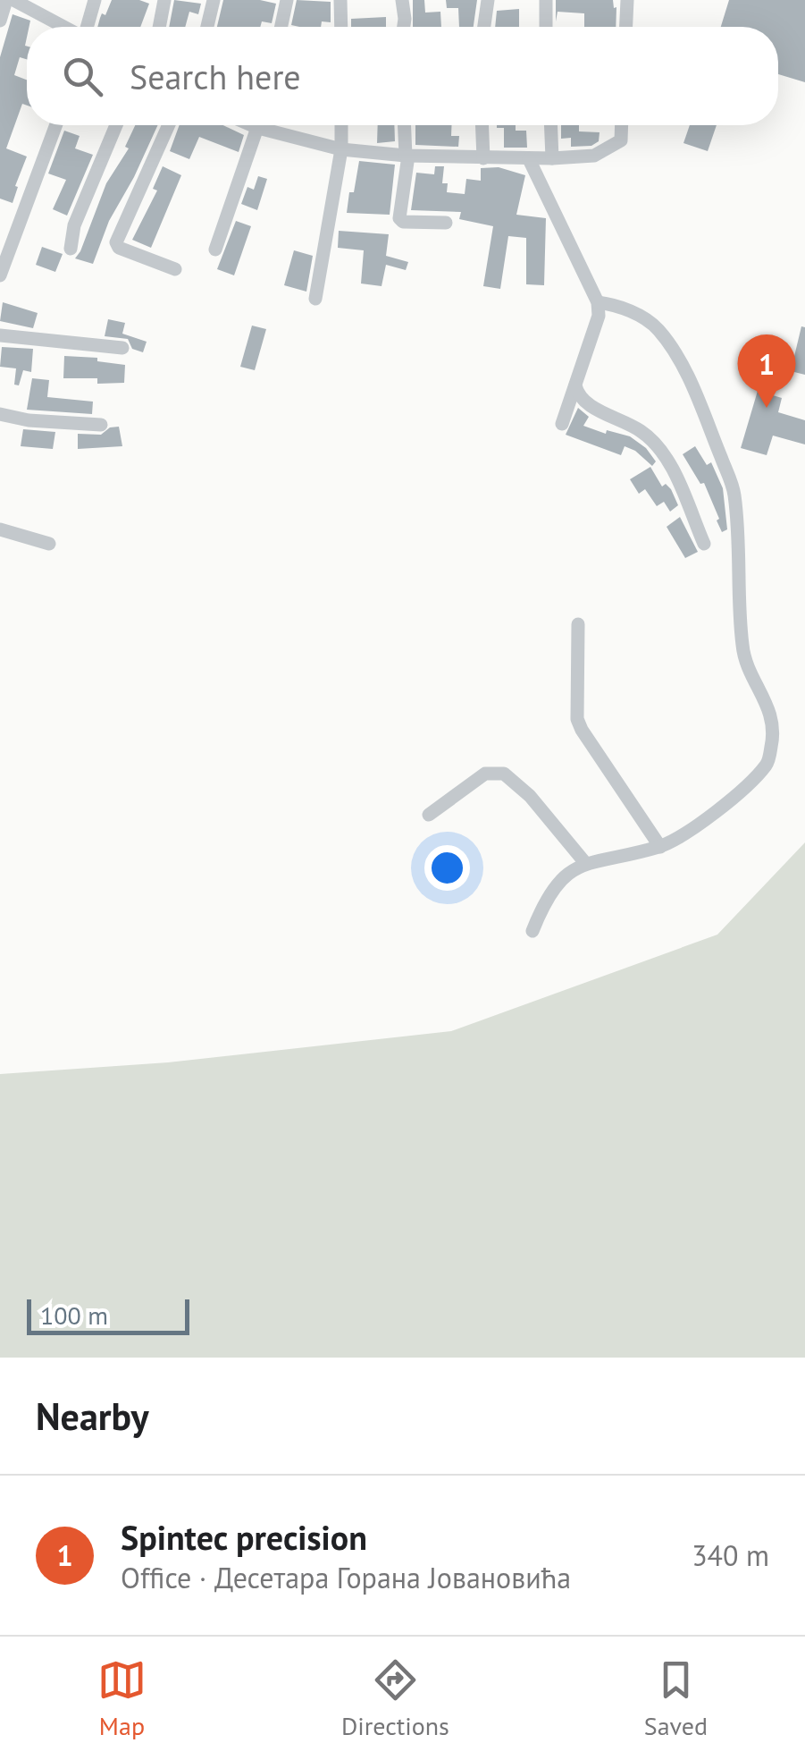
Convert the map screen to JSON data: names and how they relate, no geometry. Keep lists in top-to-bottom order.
{
  "scale_bar": "100 m",
  "page": {
    "search": "Search here",
    "pins": "1",
    "scale": "100 m",
    "heading": "Nearby",
    "list": [
      {
        "mark": "1",
        "name": "Spintec precision",
        "note": "Office · Десетара Горана Јовановића",
        "value": "340 m"
      }
    ],
    "nav": ["Map", "Directions", "Saved"]
  }
}
